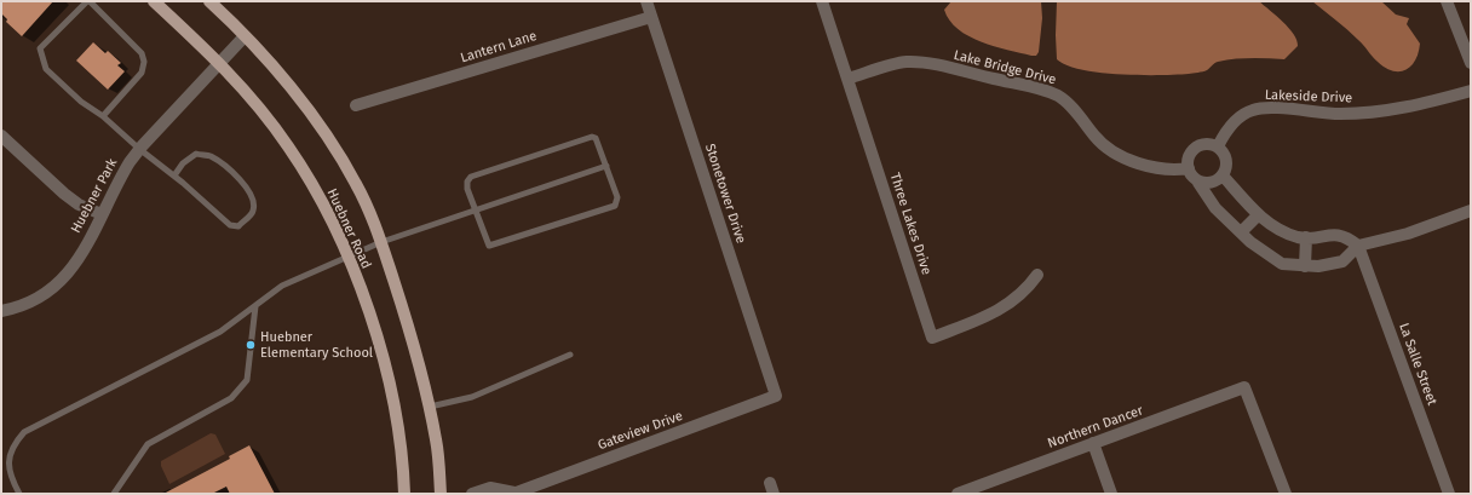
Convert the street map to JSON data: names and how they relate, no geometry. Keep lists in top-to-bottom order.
{
  "streets": {
    "main road": ["Huebner Road"],
    "street": [
      "Lantern Lane",
      "Lake Bridge Drive",
      "Lakeside Drive",
      "Stonetower Drive",
      "Huebner Park",
      "Three Lakes Drive",
      "La Salle Street",
      "Northern Dancer",
      "Gateview Drive"
    ]
  },
  "crossings": [
    ["Lantern Lane", "Stonetower Drive"],
    ["Lake Bridge Drive", "Lakeside Drive"],
    ["Lake Bridge Drive", "Three Lakes Drive"],
    ["Stonetower Drive", "Gateview Drive"],
    ["Huebner Park", "Huebner Road"]
  ],
  "places": ["Huebner Elementary School"]
}
